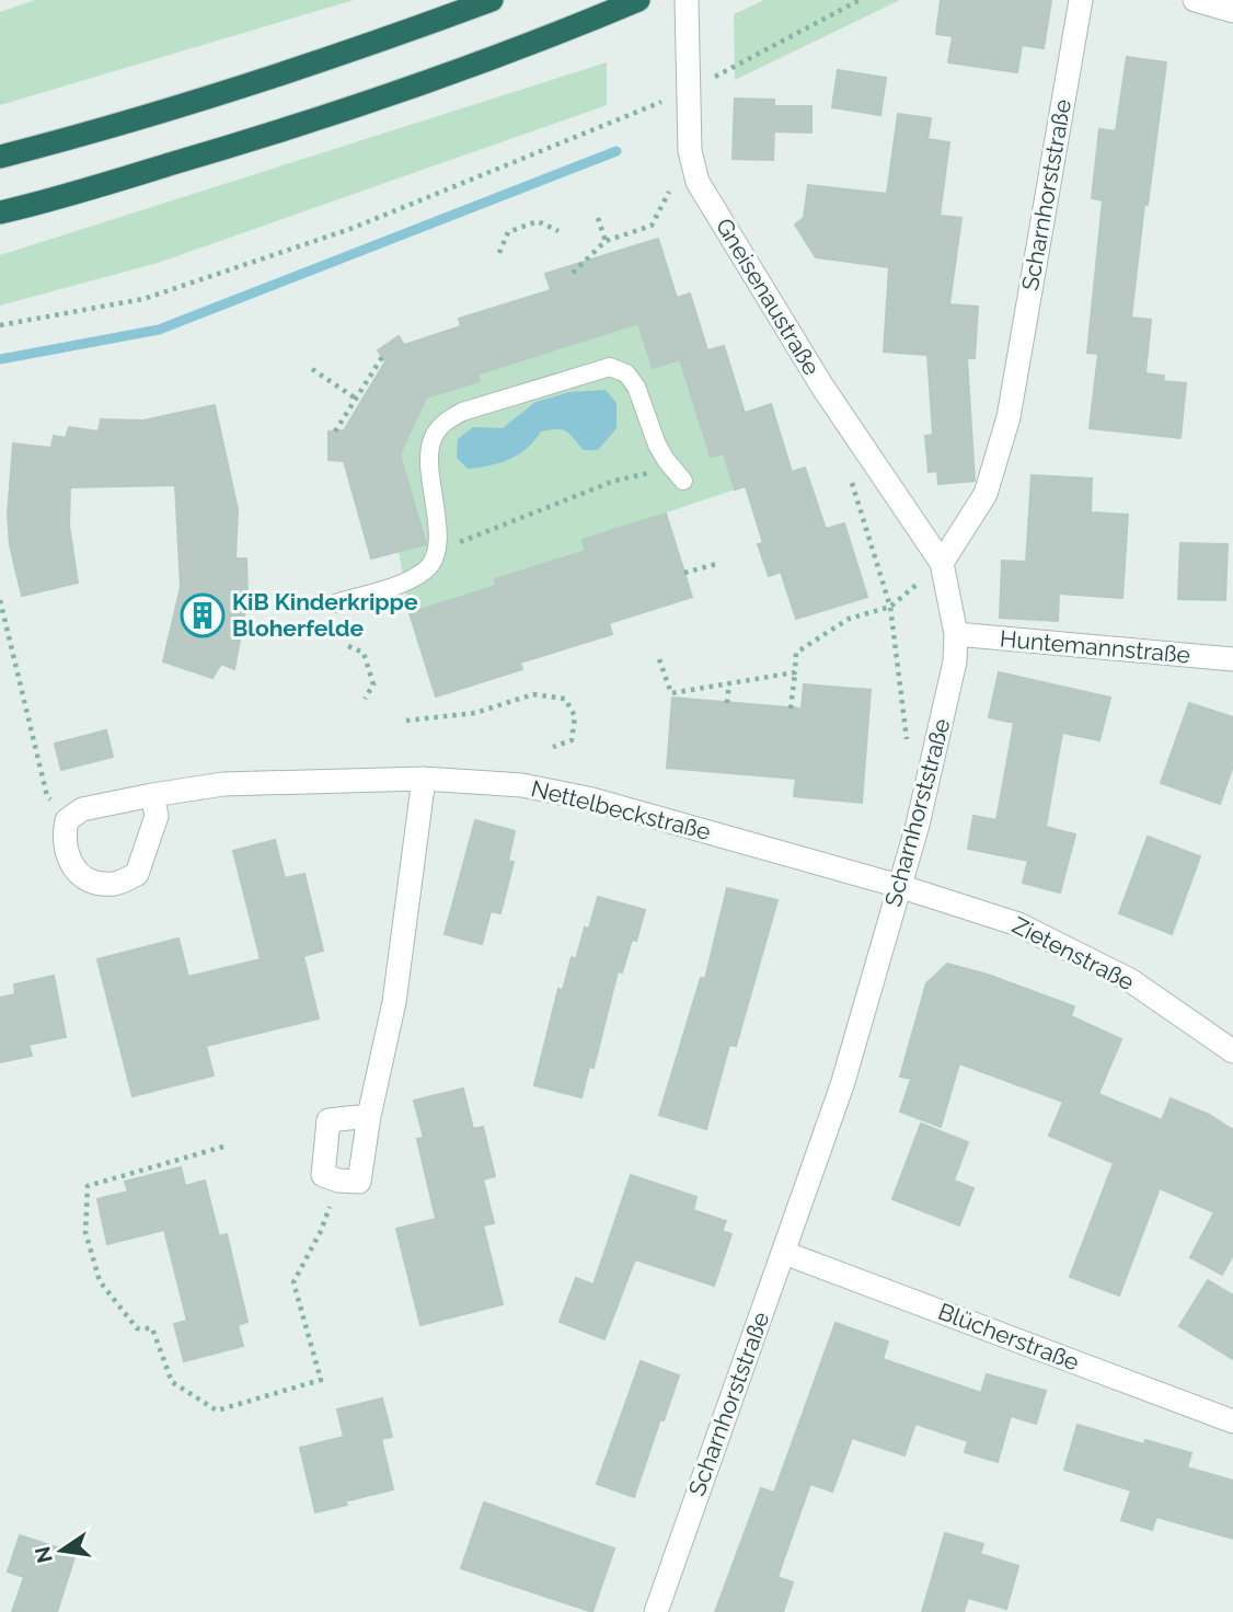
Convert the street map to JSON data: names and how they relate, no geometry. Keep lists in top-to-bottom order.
{
  "streets": {
    "street": [
      "Scharnhorststraße",
      "Gneisenaustraße",
      "Huntemannstraße",
      "Nettelbeckstraße",
      "Zietenstraße",
      "Blücherstraße"
    ]
  },
  "crossings": [
    ["Scharnhorststraße", "Gneisenaustraße"],
    ["Scharnhorststraße", "Huntemannstraße"],
    ["Scharnhorststraße", "Nettelbeckstraße"],
    ["Scharnhorststraße", "Zietenstraße"],
    ["Scharnhorststraße", "Blücherstraße"],
    ["Nettelbeckstraße", "Zietenstraße"]
  ],
  "places": {
    "building": ["KiB Kinderkrippe Bloherfelde"]
  },
  "north": "left"
}
